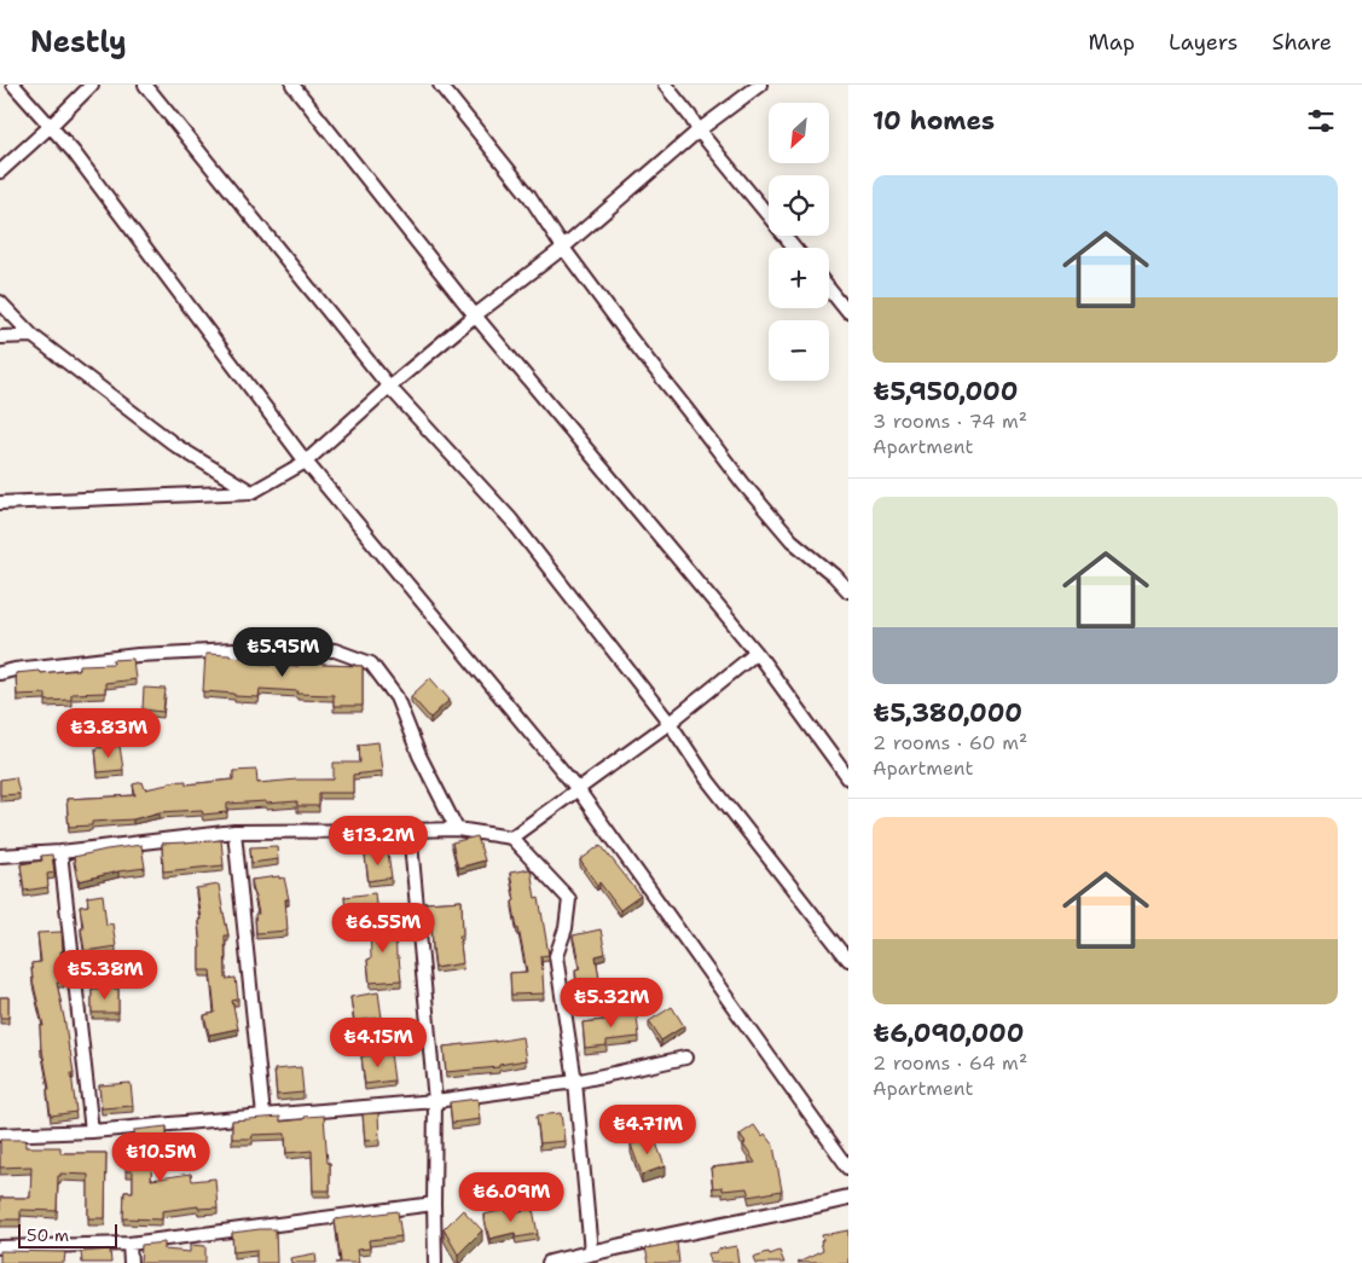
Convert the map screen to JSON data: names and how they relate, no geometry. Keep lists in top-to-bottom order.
{
  "scale_bar": "50 m",
  "north": "bottom left",
  "page": {
    "header": "Nestly",
    "nav": ["Map", "Layers", "Share"],
    "heading": "10 homes",
    "map_buttons": ["+", "−"],
    "list": [
      {
        "name": "₺5,950,000",
        "note": "3 rooms · 74 m² · Apartment"
      },
      {
        "name": "₺5,380,000",
        "note": "2 rooms · 60 m² · Apartment"
      },
      {
        "name": "₺6,090,000",
        "note": "2 rooms · 64 m² · Apartment"
      }
    ],
    "price": [
      "₺5.95M",
      "₺3.83M",
      "₺13.2M",
      "₺6.55M",
      "₺5.38M",
      "₺5.32M",
      "₺4.15M",
      "₺4.71M",
      "₺10.5M",
      "₺6.09M"
    ],
    "scale": "50 m"
  }
}
